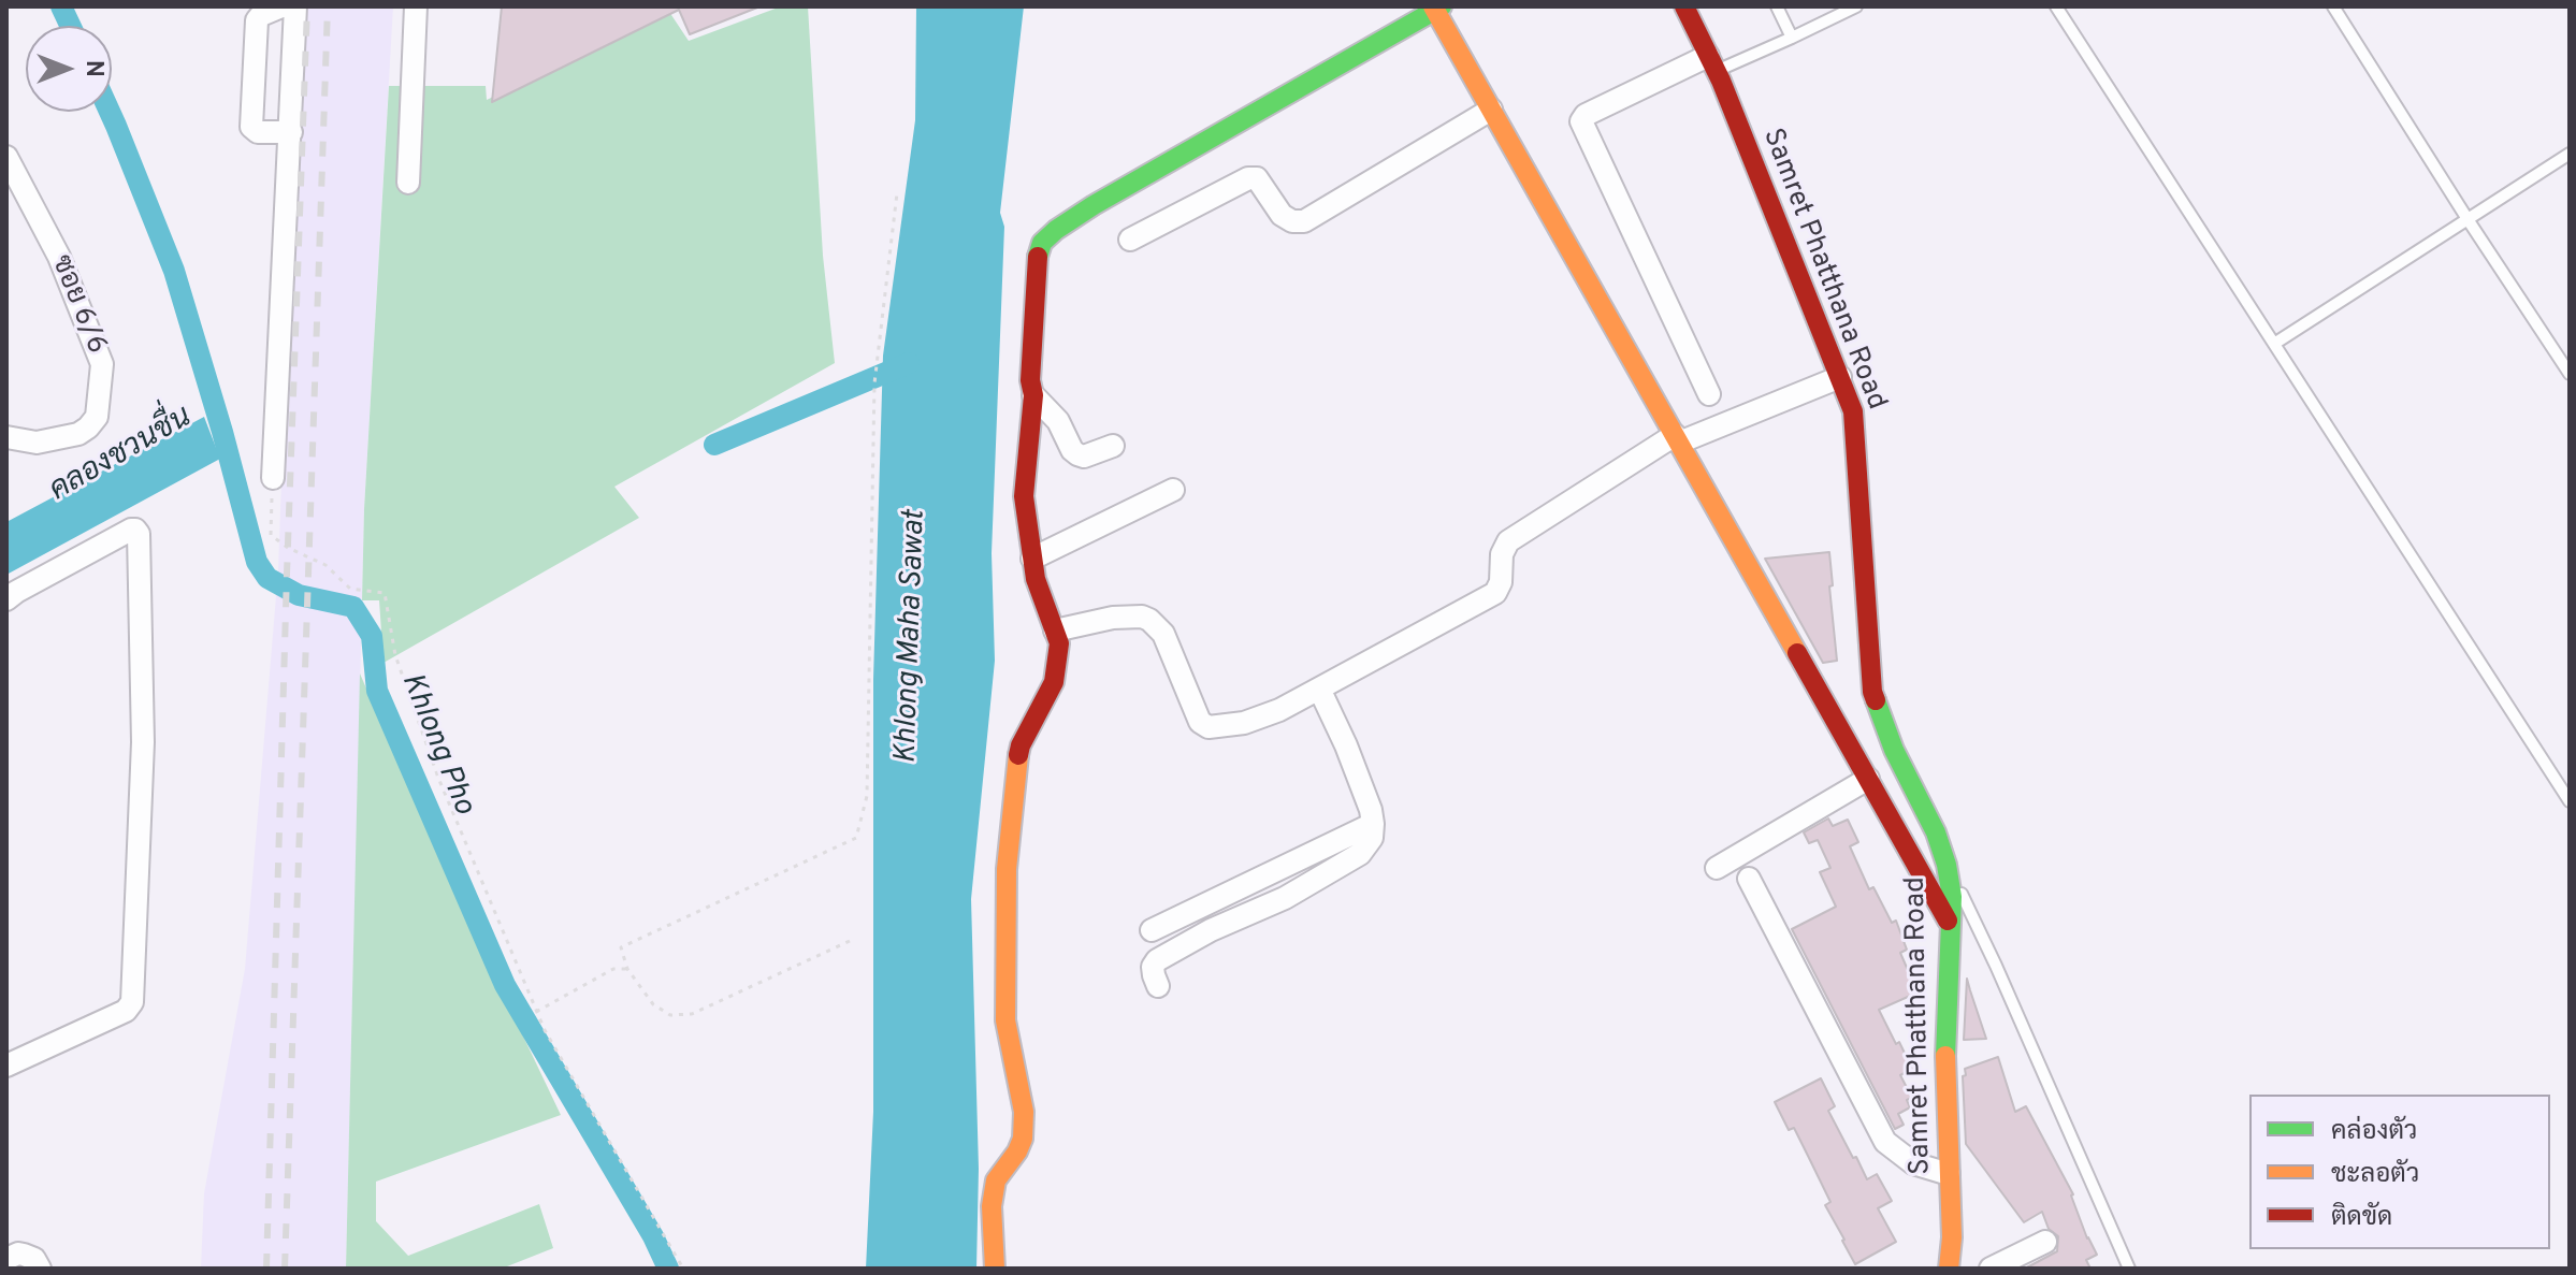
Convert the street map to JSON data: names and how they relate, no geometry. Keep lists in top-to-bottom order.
{
  "streets": {
    "street": ["Samret Phatthana Road", "ซอย 6/6"]
  },
  "water": ["คลองชวนชื่น", "Khlong Maha Sawat", "Khlong Pho"],
  "legend": ["คล่องตัว", "ชะลอตัว", "ติดขัด"],
  "north": "right"
}
